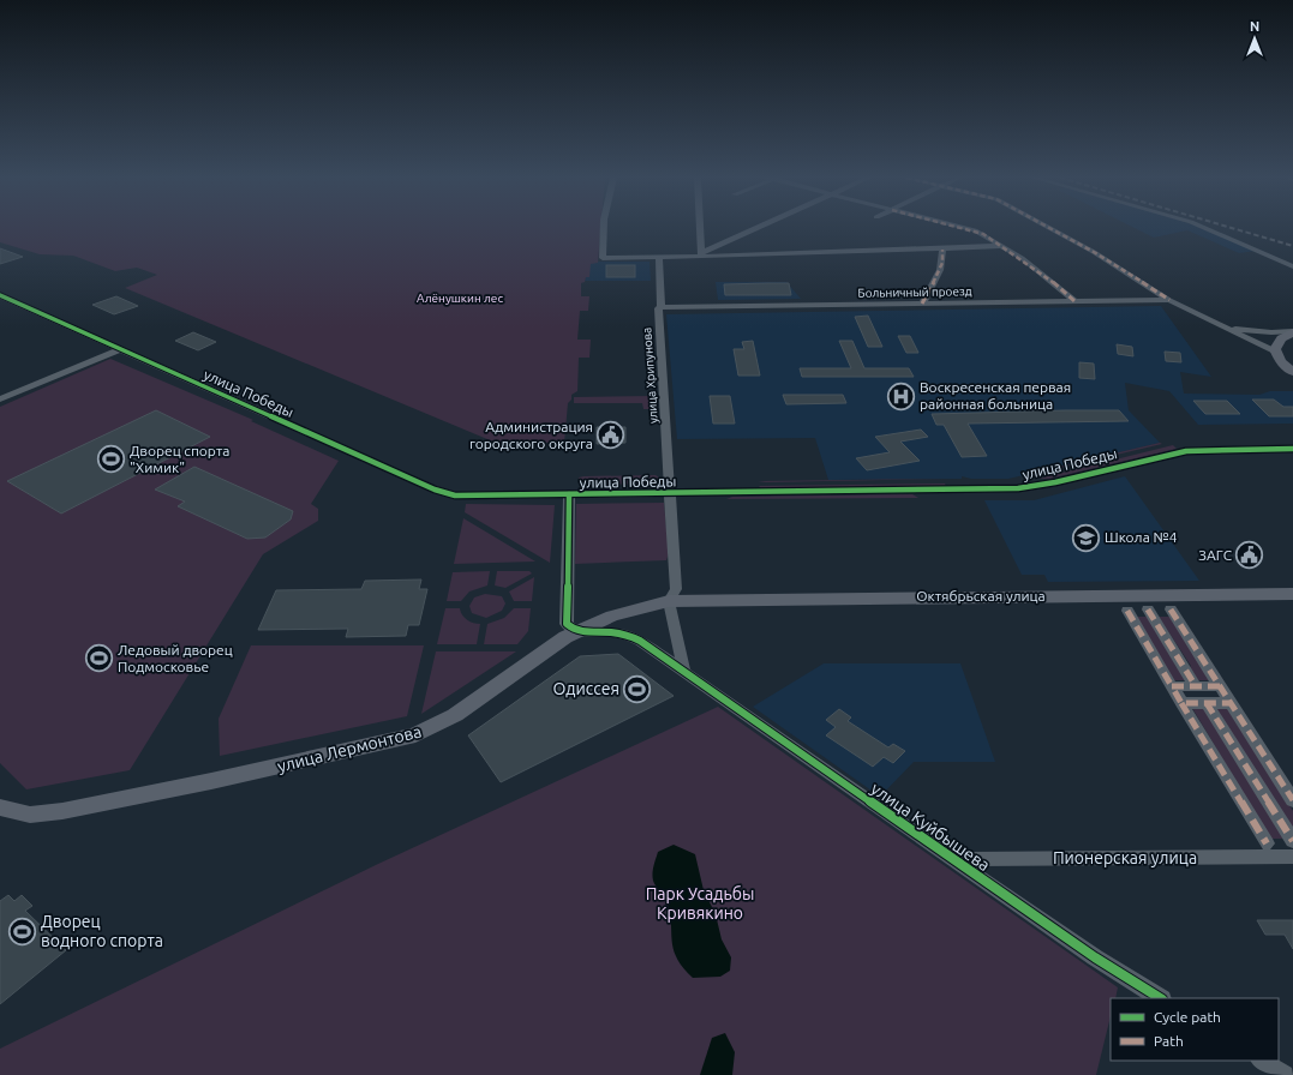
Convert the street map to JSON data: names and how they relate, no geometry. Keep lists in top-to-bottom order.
{
  "streets": {
    "main road": ["Октябрьская улица", "улица Лермонтова"],
    "street": [
      "Больничный проезд",
      "улица Хрипунова",
      "улица Победы",
      "улица Куйбышева",
      "Пионерская улица"
    ]
  },
  "crossings": [
    ["Больничный проезд", "улица Хрипунова"],
    ["улица Хрипунова", "улица Победы"],
    ["Октябрьская улица", "улица Лермонтова"],
    ["улица Лермонтова", "улица Куйбышева"],
    ["улица Куйбышева", "Пионерская улица"]
  ],
  "parks": ["Алёнушкин лес", "Парк Усадьбы Кривякино"],
  "places": {
    "hospital": ["Воскресенская первая районная больница"],
    "public building": ["Администрация городского округа", "ЗАГС"],
    "sports": [
      "Дворец спорта \"Химик\"",
      "Ледовый дворец Подмосковье",
      "Одиссея",
      "Дворец водного спорта"
    ],
    "school or university": ["Школа №4"]
  },
  "legend": ["Cycle path", "Path"],
  "north": "top"
}
